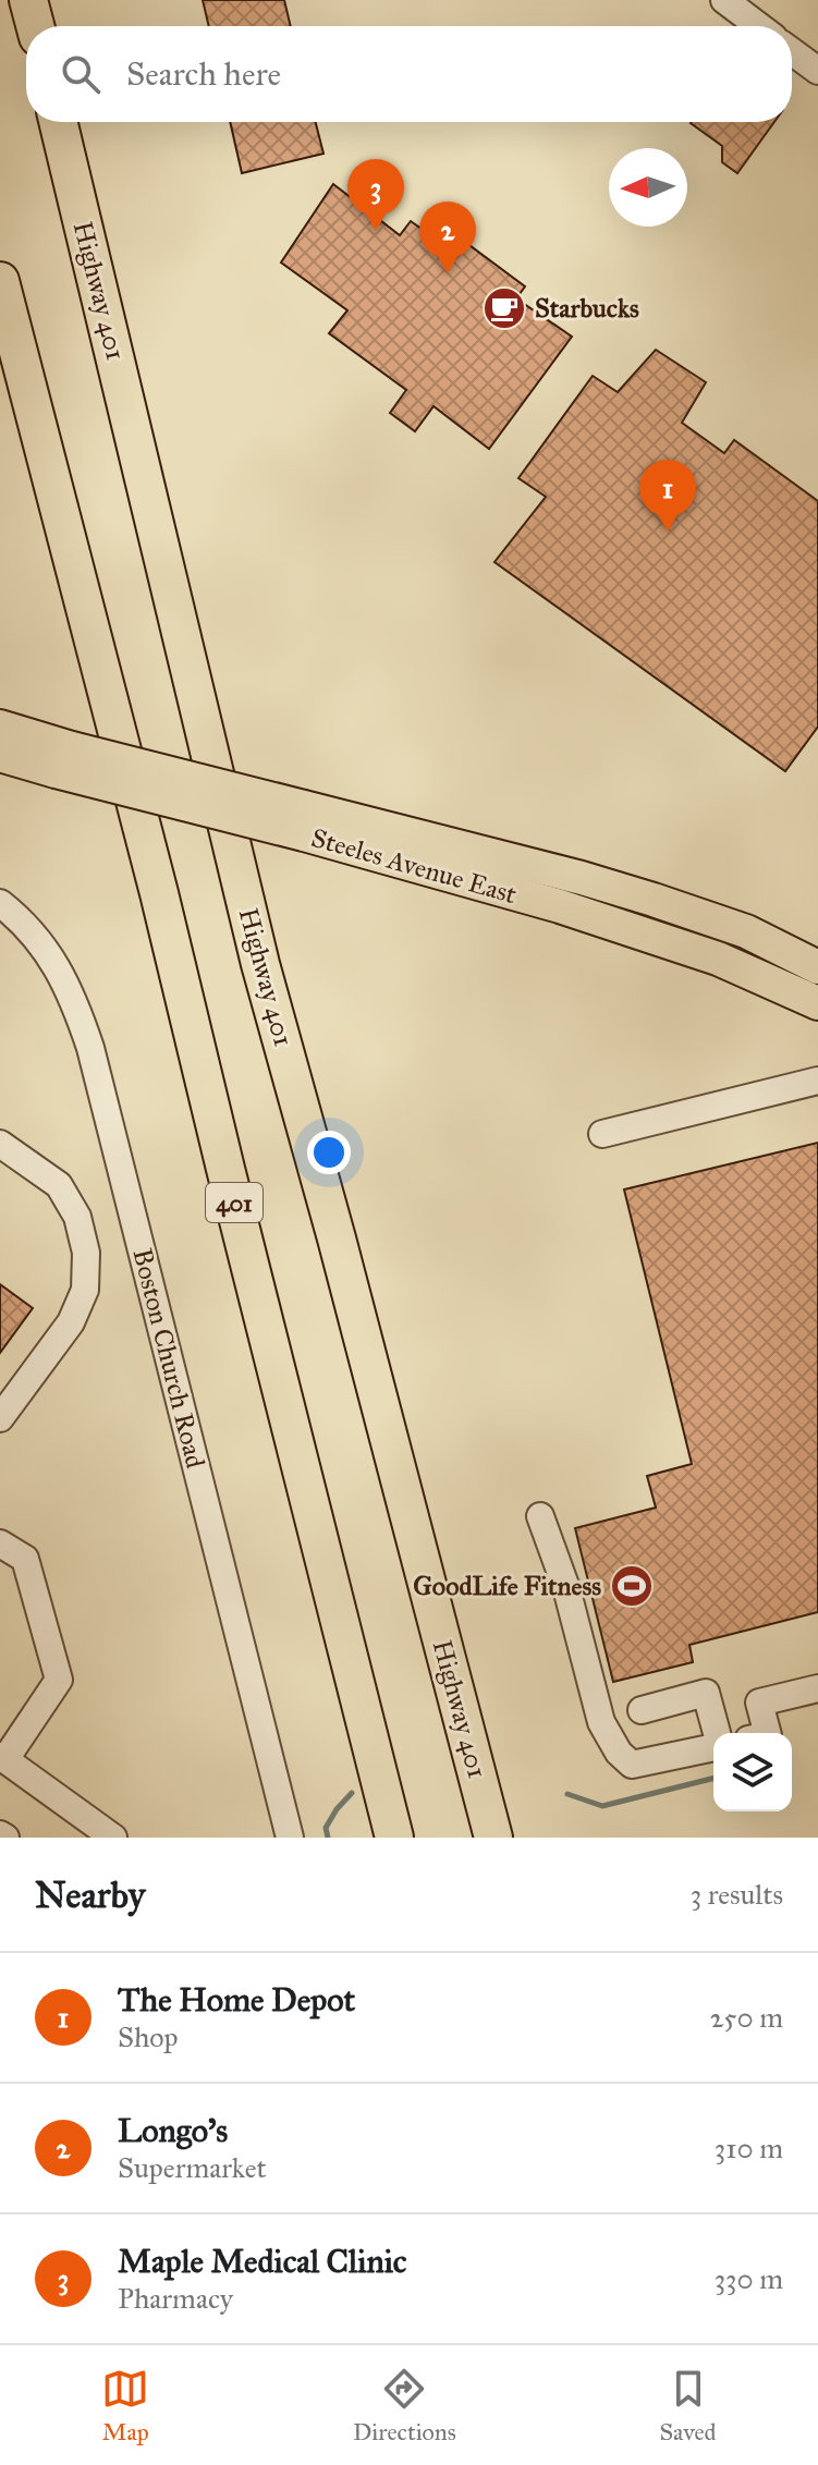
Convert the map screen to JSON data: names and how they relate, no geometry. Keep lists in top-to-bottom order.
{
  "streets": {
    "highway": ["Highway 401", "401"],
    "main road": ["Steeles Avenue East"],
    "street": ["Boston Church Road"]
  },
  "places": {
    "cafe": ["Starbucks"],
    "sports": ["GoodLife Fitness"]
  },
  "north": "left",
  "page": {
    "search": "Search here",
    "pins": ["3", "2", "1"],
    "heading": ["Nearby", "3 results"],
    "list": [
      {
        "mark": "1",
        "name": "The Home Depot",
        "note": "Shop",
        "value": "250 m"
      },
      {
        "mark": "2",
        "name": "Longo's",
        "note": "Supermarket",
        "value": "310 m"
      },
      {
        "mark": "3",
        "name": "Maple Medical Clinic",
        "note": "Pharmacy",
        "value": "330 m"
      }
    ],
    "nav": ["Map", "Directions", "Saved"]
  }
}
